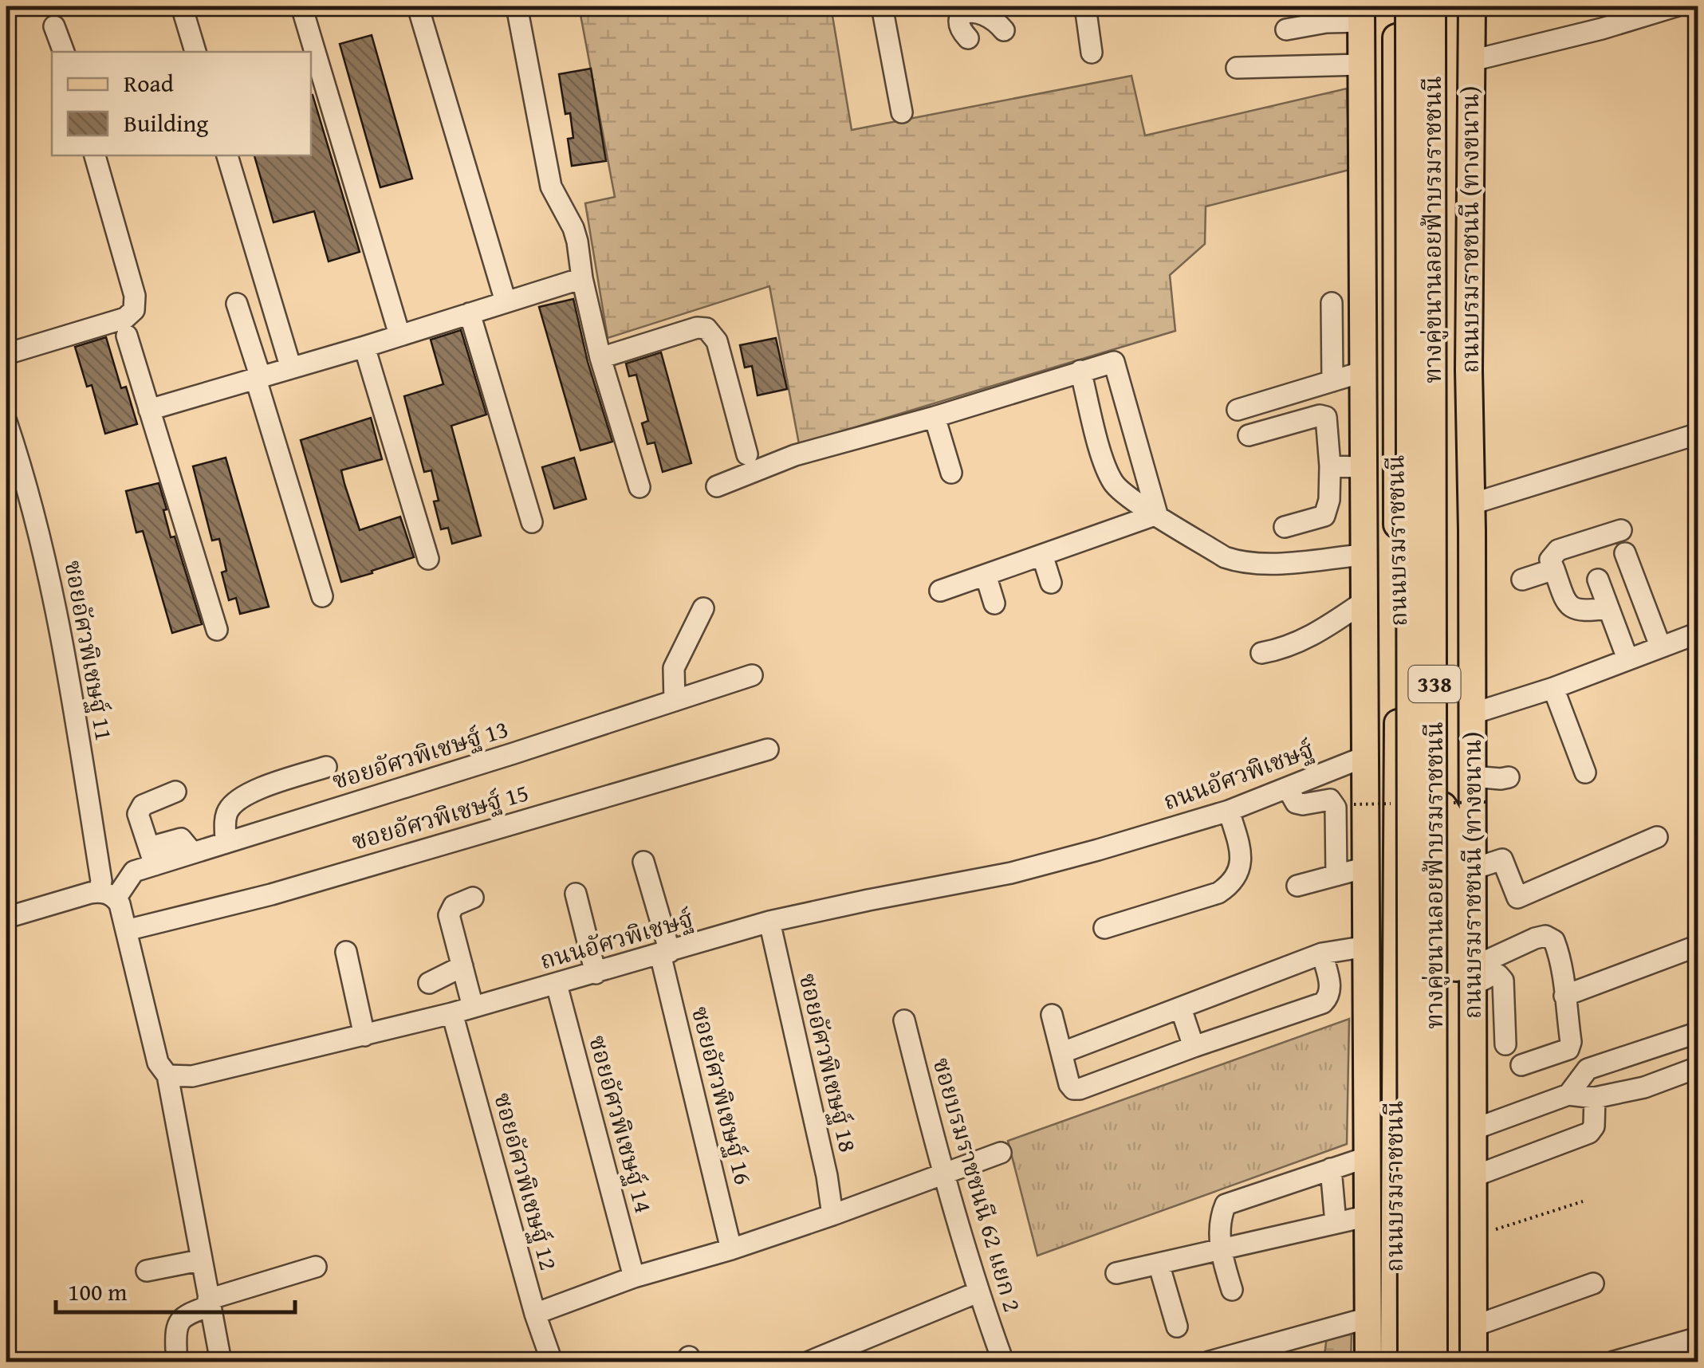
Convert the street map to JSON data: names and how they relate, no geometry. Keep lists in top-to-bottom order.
{
  "streets": {
    "main road": [
      "ทางคู่ขนานลอยฟ้าบรมราชชนนี",
      "ถนนบรมราชชนนี (ทางขนาน)",
      "ถนนบรมราชชนนี",
      "338"
    ],
    "street": [
      "ซอยอัศวพิเชษฐ์ 11",
      "ซอยอัศวพิเชษฐ์ 13",
      "ถนนอัศวพิเชษฐ์",
      "ซอยอัศวพิเชษฐ์ 15",
      "ซอยอัศวพิเชษฐ์ 18",
      "ซอยอัศวพิเชษฐ์ 16",
      "ซอยอัศวพิเชษฐ์ 14",
      "ซอยอัศวพิเชษฐ์ 12",
      "ซอยบรมราชชนนี 62 แยก 2"
    ]
  },
  "crossings": [
    ["ซอยอัศวพิเชษฐ์ 11", "ซอยอัศวพิเชษฐ์ 13"],
    ["ถนนอัศวพิเชษฐ์", "ซอยอัศวพิเชษฐ์ 18"],
    ["ถนนอัศวพิเชษฐ์", "ซอยอัศวพิเชษฐ์ 16"],
    ["ถนนอัศวพิเชษฐ์", "ซอยอัศวพิเชษฐ์ 14"],
    ["ถนนอัศวพิเชษฐ์", "ซอยอัศวพิเชษฐ์ 12"]
  ],
  "legend": ["Road", "Building"],
  "scale_bar": "100 m"
}
